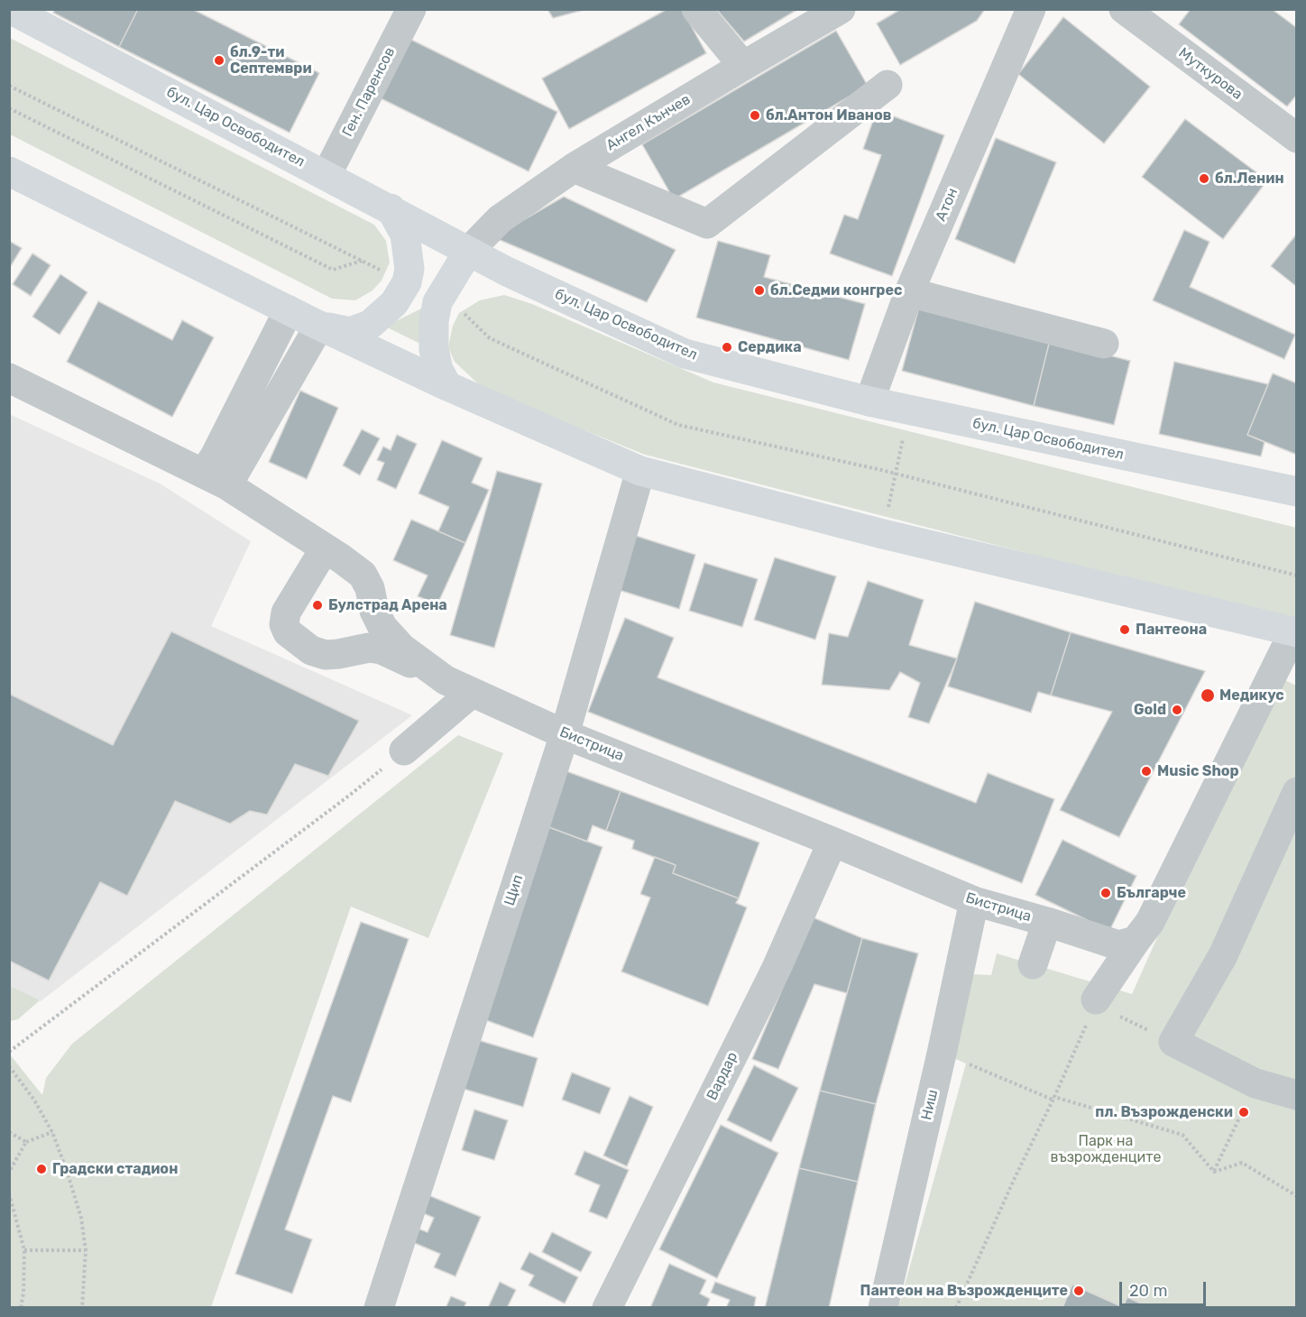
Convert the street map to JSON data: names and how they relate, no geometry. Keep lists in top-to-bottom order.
{
  "streets": {
    "main road": ["бул. Цар Освободител"],
    "street": [
      "Муткурова",
      "Ген. Паренсов",
      "Ангел Кънчев",
      "Атон",
      "Бистрица",
      "Щип",
      "Вардар",
      "Ниш"
    ]
  },
  "crossings": [
    ["Ген. Паренсов", "бул. Цар Освободител"],
    ["Ангел Кънчев", "бул. Цар Освободител"],
    ["бул. Цар Освободител", "Атон"],
    ["Бистрица", "Щип"],
    ["Бистрица", "Вардар"],
    ["Бистрица", "Ниш"]
  ],
  "parks": ["Парк на възрожденците"],
  "places": [
    "бл.9-ти Септември",
    "бл.Антон Иванов",
    "бл.Ленин",
    "бл.Седми конгрес",
    "Сердика",
    "Булстрад Арена",
    "Пантеона",
    "Медикус",
    "Gold",
    "Music Shop",
    "Българче",
    "пл. Възрожденски",
    "Градски стадион",
    "Пантеон на Възрожденците"
  ],
  "scale_bar": "20 m"
}
